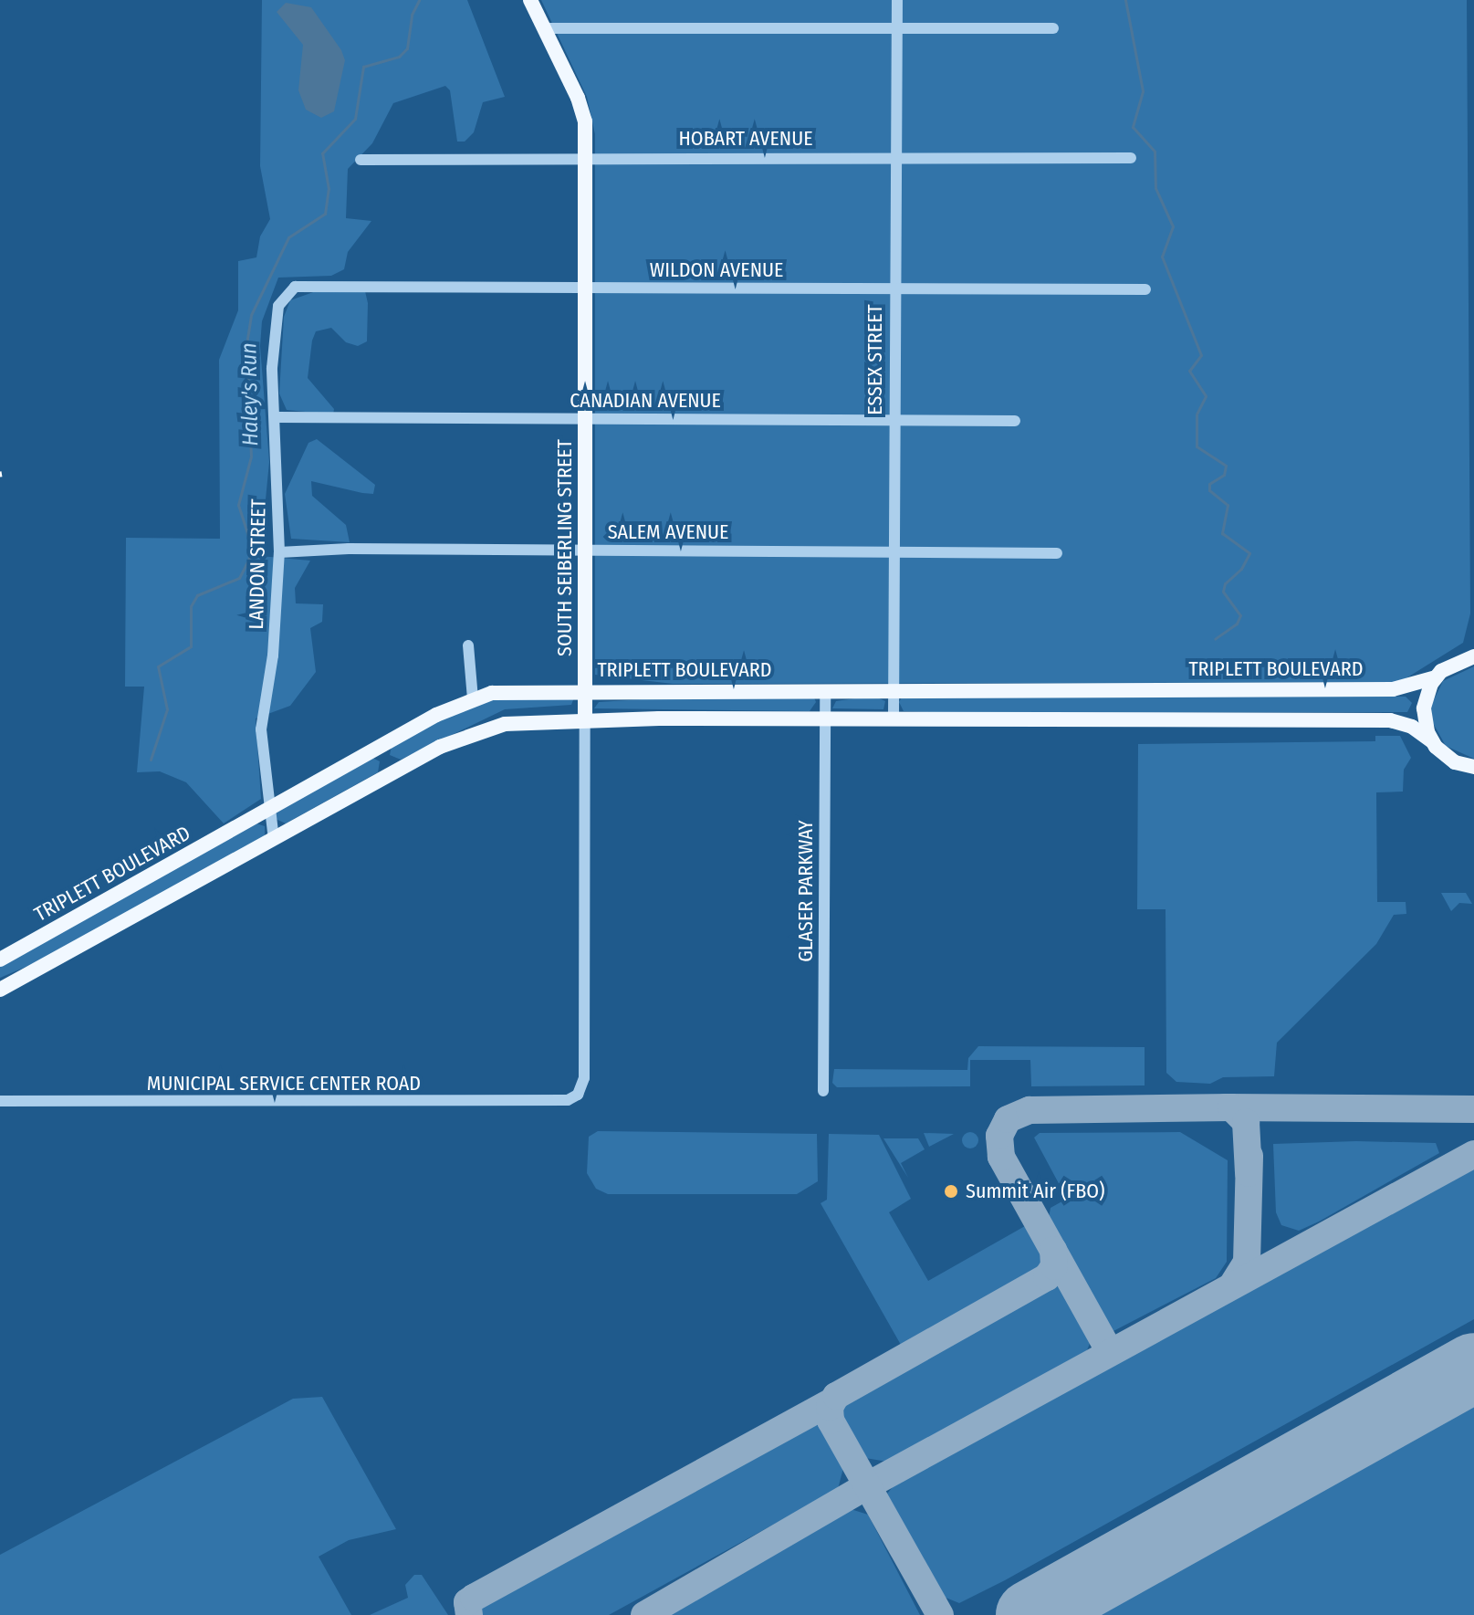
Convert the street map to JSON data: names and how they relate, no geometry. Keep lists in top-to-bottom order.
{
  "streets": {
    "main road": ["SOUTH SEIBERLING STREET", "TRIPLETT BOULEVARD"],
    "street": [
      "HOBART AVENUE",
      "WILDON AVENUE",
      "ESSEX STREET",
      "CANADIAN AVENUE",
      "SALEM AVENUE",
      "LANDON STREET",
      "GLASER PARKWAY",
      "MUNICIPAL SERVICE CENTER ROAD"
    ]
  },
  "crossings": [
    ["HOBART AVENUE", "ESSEX STREET"],
    ["HOBART AVENUE", "SOUTH SEIBERLING STREET"],
    ["WILDON AVENUE", "ESSEX STREET"],
    ["WILDON AVENUE", "SOUTH SEIBERLING STREET"],
    ["WILDON AVENUE", "LANDON STREET"],
    ["ESSEX STREET", "CANADIAN AVENUE"],
    ["ESSEX STREET", "SALEM AVENUE"],
    ["ESSEX STREET", "TRIPLETT BOULEVARD"],
    ["CANADIAN AVENUE", "SOUTH SEIBERLING STREET"],
    ["CANADIAN AVENUE", "LANDON STREET"],
    ["SALEM AVENUE", "SOUTH SEIBERLING STREET"],
    ["SALEM AVENUE", "LANDON STREET"],
    ["SOUTH SEIBERLING STREET", "TRIPLETT BOULEVARD"],
    ["SOUTH SEIBERLING STREET", "MUNICIPAL SERVICE CENTER ROAD"],
    ["LANDON STREET", "TRIPLETT BOULEVARD"],
    ["TRIPLETT BOULEVARD", "GLASER PARKWAY"]
  ],
  "water": ["Haley's Run"],
  "places": ["Summit Air (FBO)"]
}
